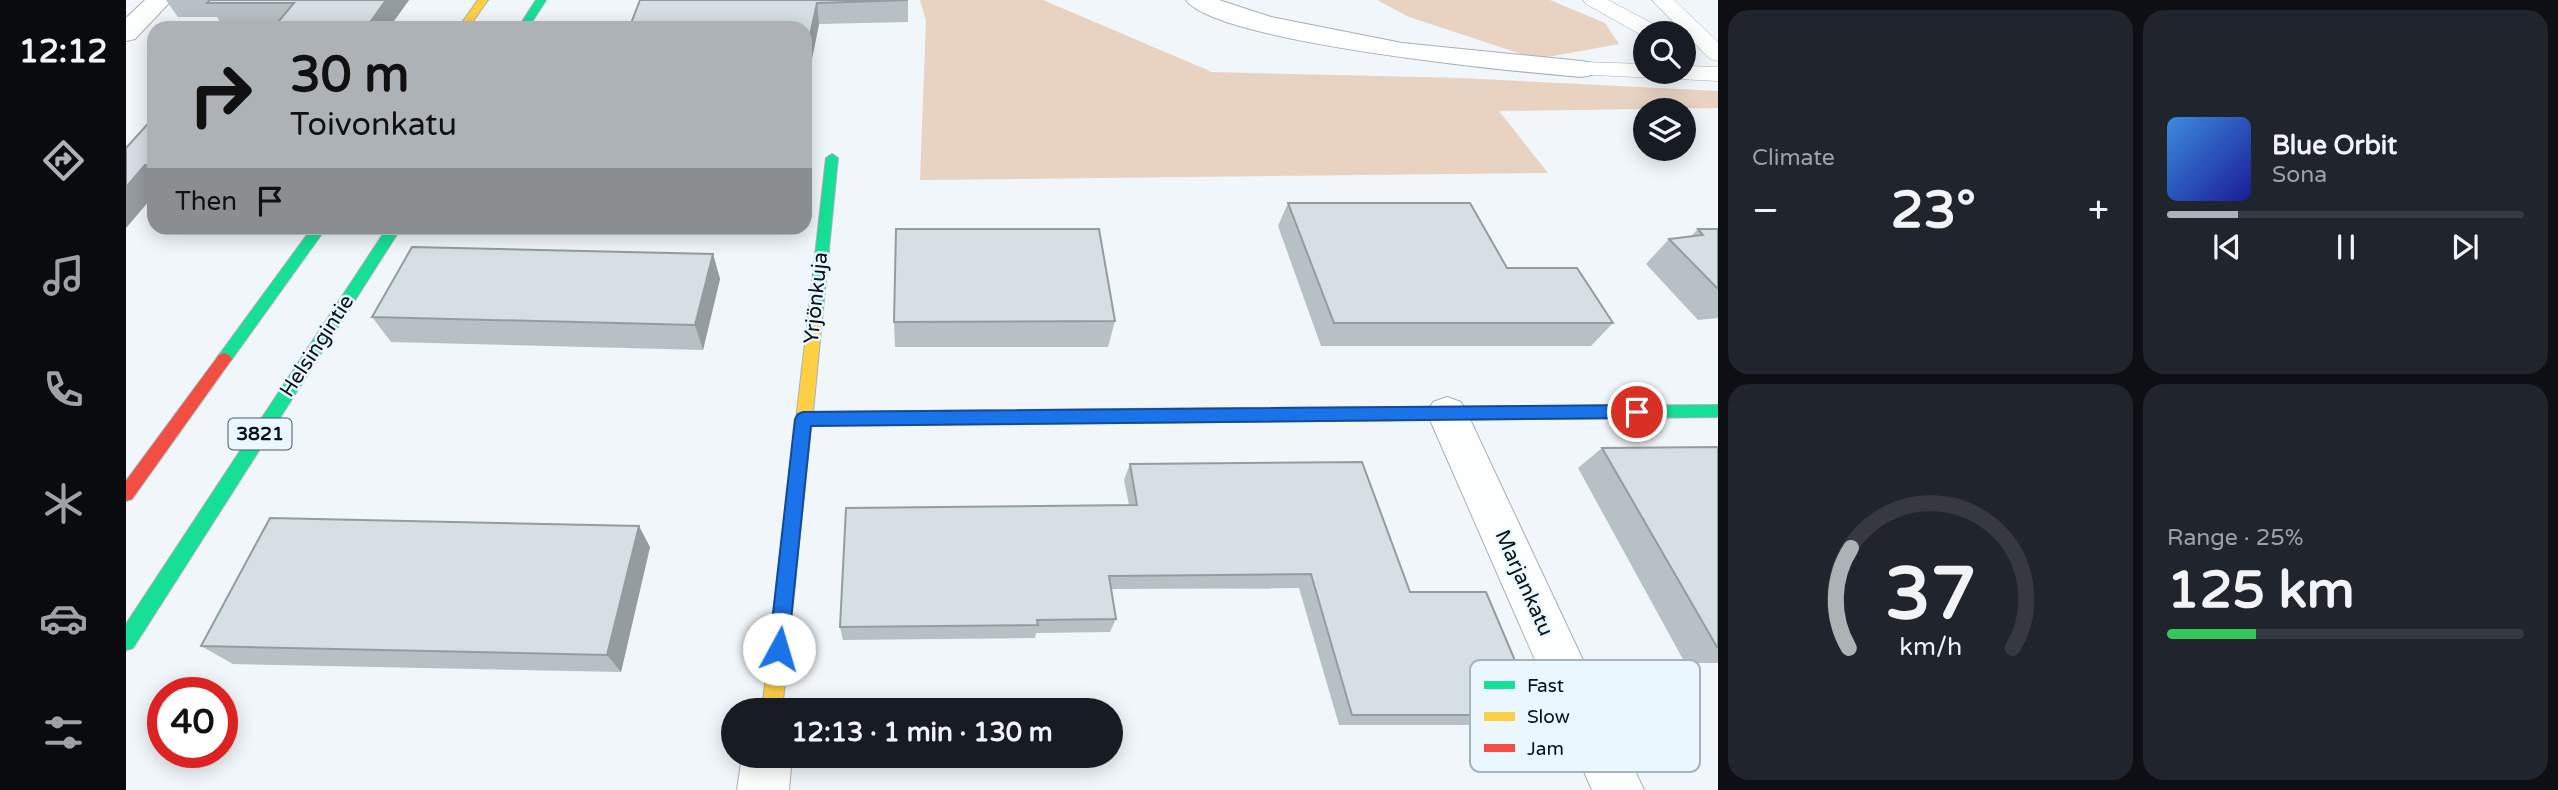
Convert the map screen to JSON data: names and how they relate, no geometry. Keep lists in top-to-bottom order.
{
  "streets": {
    "street": [
      "Yrjönkuja",
      "Helsingintie",
      "3821",
      "Marjankatu"
    ]
  },
  "legend": ["Fast", "Slow", "Jam"],
  "page": {
    "tabs": "12:12",
    "tile": [
      "Climate",
      ["Range · 25%", "125 km"]
    ],
    "turn": ["30 m", "Toivonkatu"],
    "song": ["Blue Orbit", "Sona"],
    "then": "Then",
    "heat": ["−", "23°", "+"],
    "limit": "40",
    "trip": "12:13 · 1 min · 130 m",
    "gauge": ["37", "km/h"]
  }
}
